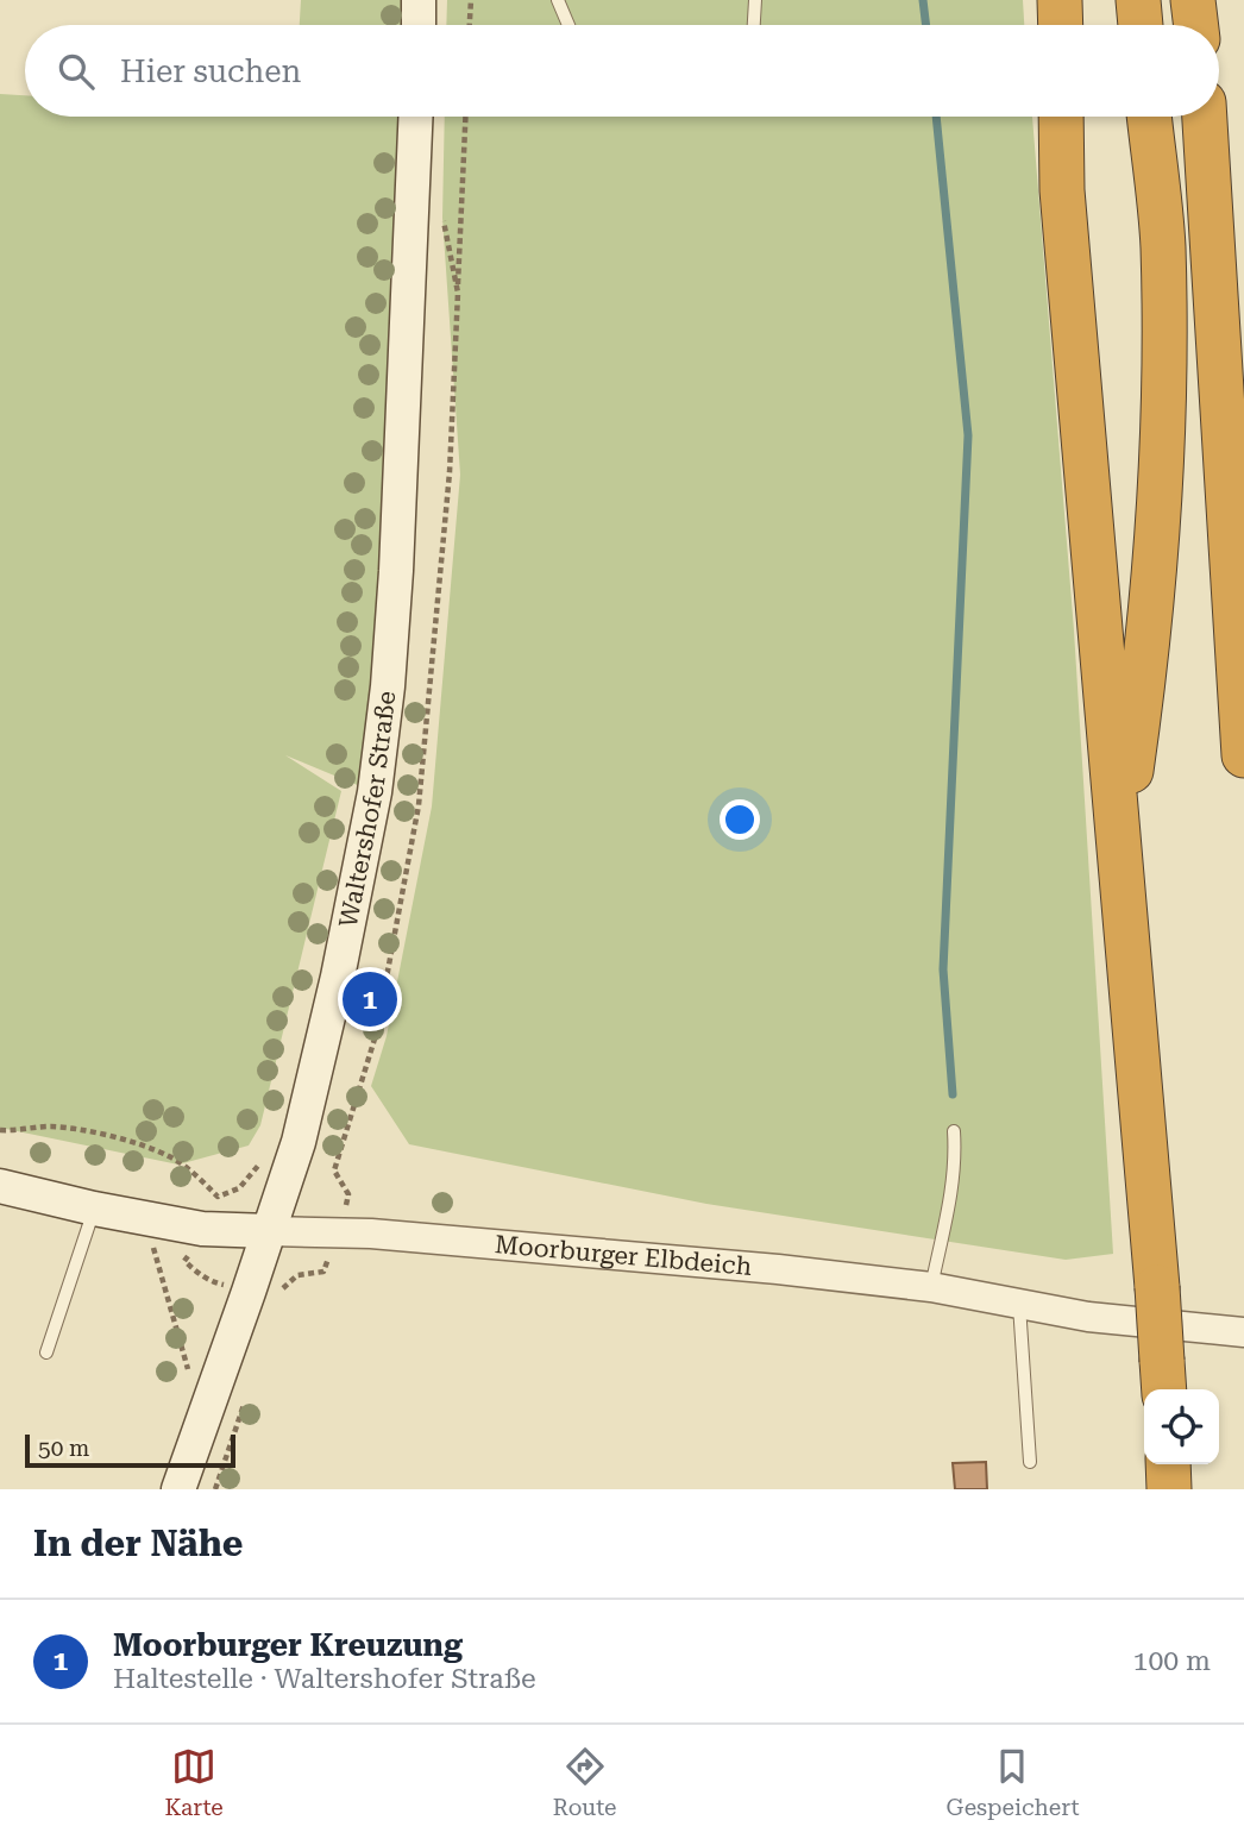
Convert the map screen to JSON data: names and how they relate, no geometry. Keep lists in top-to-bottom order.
{
  "streets": {
    "main road": ["Waltershofer Straße", "Moorburger Elbdeich"]
  },
  "crossings": [
    ["Waltershofer Straße", "Moorburger Elbdeich"]
  ],
  "scale_bar": "50 m",
  "page": {
    "search": "Hier suchen",
    "pins": "1",
    "scale": "50 m",
    "heading": "In der Nähe",
    "list": [
      {
        "mark": "1",
        "name": "Moorburger Kreuzung",
        "note": "Haltestelle · Waltershofer Straße",
        "value": "100 m"
      }
    ],
    "nav": ["Karte", "Route", "Gespeichert"]
  }
}
